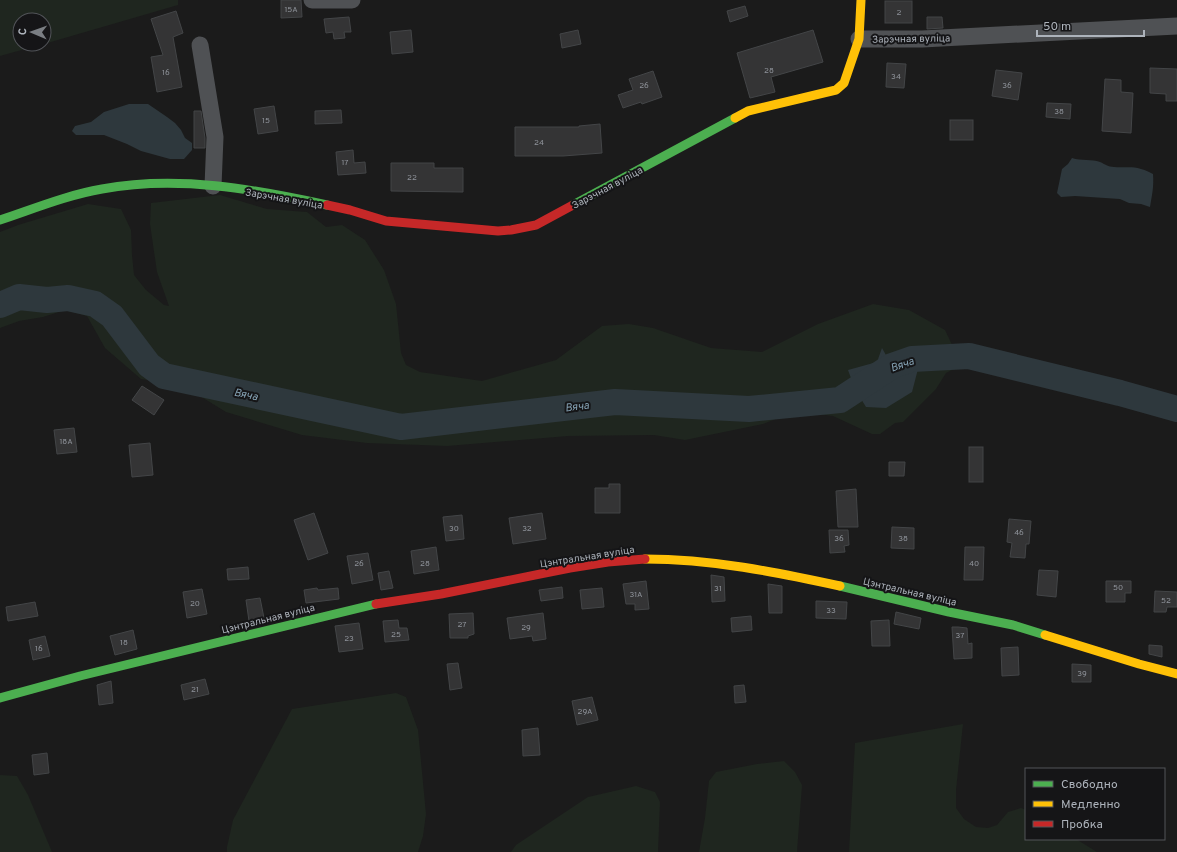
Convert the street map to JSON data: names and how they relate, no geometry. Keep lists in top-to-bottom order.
{
  "streets": {
    "street": ["Зарэчная вуліца", "Цэнтральная вуліца"]
  },
  "water": ["Вяча"],
  "house_numbers": [
    "15А",
    "2",
    "28",
    "16",
    "34",
    "26",
    "36",
    "38",
    "15",
    "24",
    "17",
    "22",
    "18А",
    "30",
    "32",
    "46",
    "36",
    "38",
    "26",
    "28",
    "40",
    "50",
    "31",
    "31А",
    "52",
    "20",
    "33",
    "27",
    "29",
    "25",
    "37",
    "23",
    "18",
    "16",
    "39",
    "21",
    "29А"
  ],
  "legend": ["Свободно", "Медленно", "Пробка"],
  "scale_bar": "50 m",
  "north": "left"
}
